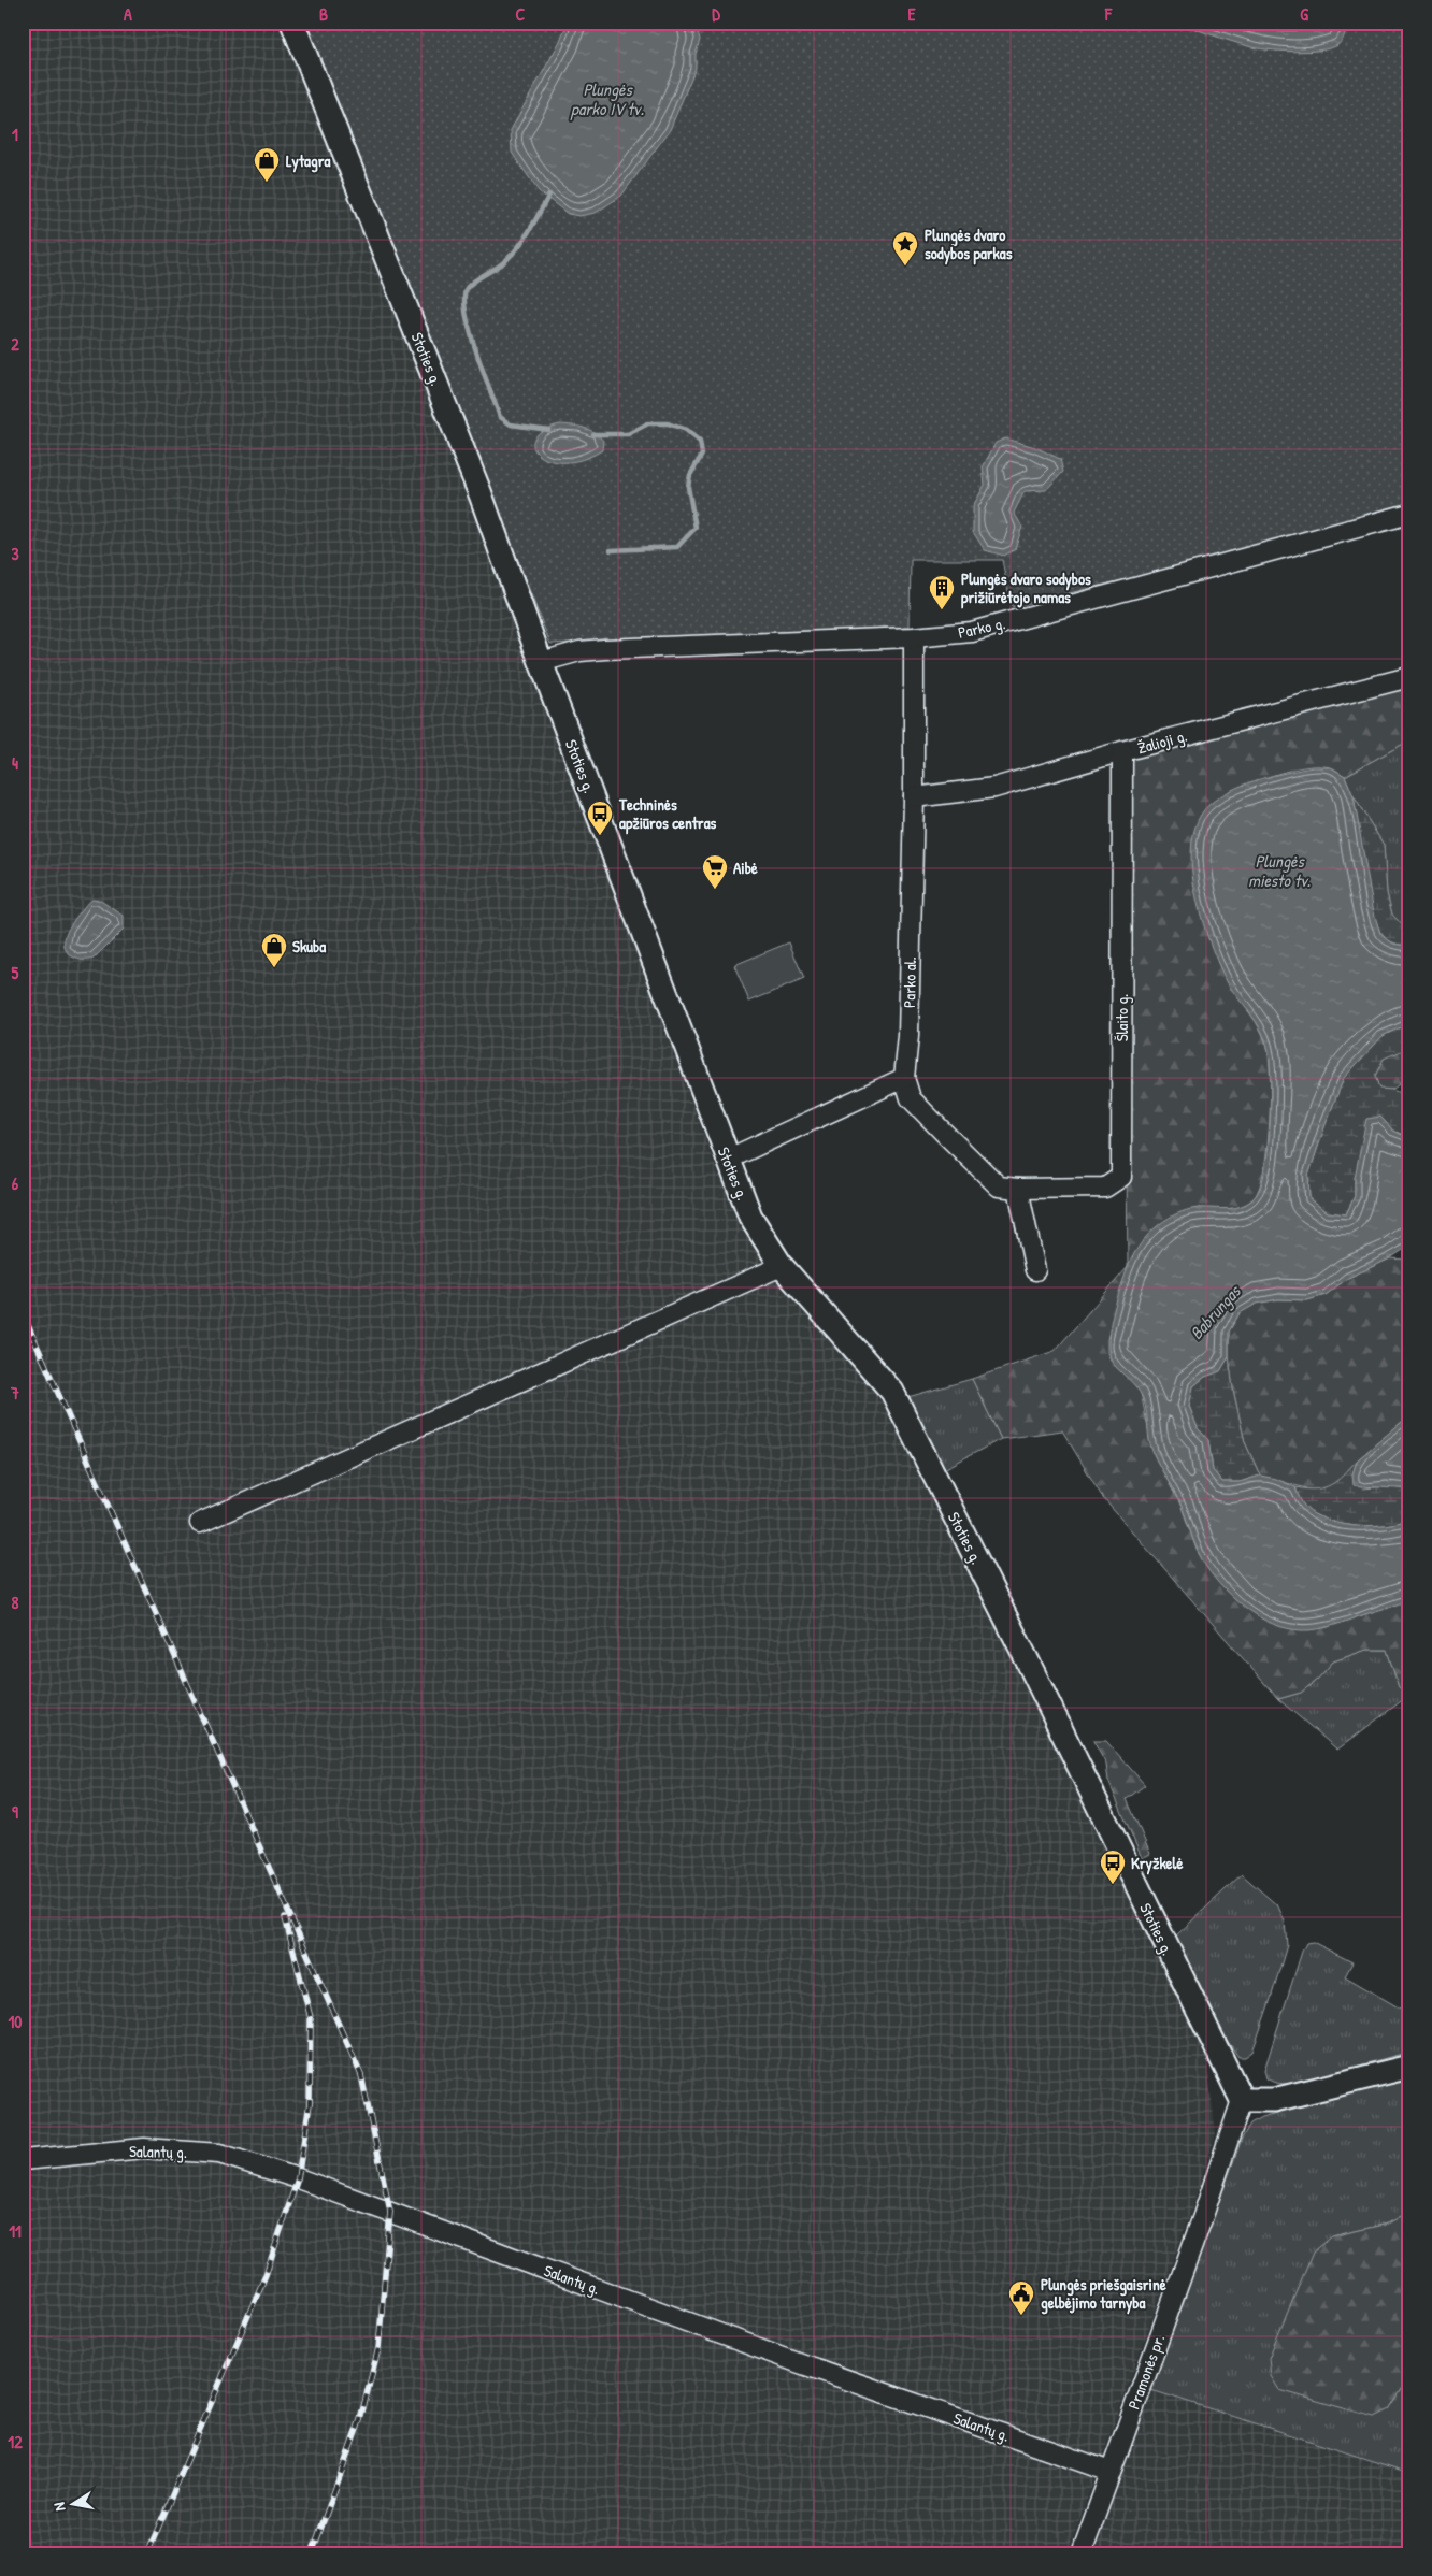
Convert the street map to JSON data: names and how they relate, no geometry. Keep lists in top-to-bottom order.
{
  "streets": {
    "main road": ["Stoties g."],
    "street": [
      "Parko g.",
      "Žalioji g.",
      "Parko al.",
      "Šlaito g.",
      "Salantų g.",
      "Pramonės pr."
    ]
  },
  "crossings": [
    ["Stoties g.", "Parko g."],
    ["Stoties g.", "Pramonės pr."],
    ["Parko g.", "Parko al."],
    ["Žalioji g.", "Parko al."],
    ["Žalioji g.", "Šlaito g."],
    ["Salantų g.", "Pramonės pr."]
  ],
  "water": ["Plungės parko IV tv.", "Plungės miesto tv.", "Babrungas"],
  "places": {
    "shop": ["Lytagra", "Skuba"],
    "place": ["Plungės dvaro sodybos parkas"],
    "building": ["Plungės dvaro sodybos prižiūrėtojo namas"],
    "bus stop": ["Techninės apžiūros centras", "Kryžkelė"],
    "supermarket": ["Aibė"],
    "public building": ["Plungės priešgaisrinė gelbėjimo tarnyba"]
  },
  "north": "left",
  "grid": {
    "columns": [
      "A",
      "B",
      "C",
      "D",
      "E",
      "F",
      "G"
    ],
    "rows": [
      "1",
      "2",
      "3",
      "4",
      "5",
      "6",
      "7",
      "8",
      "9",
      "10",
      "11",
      "12"
    ]
  }
}
